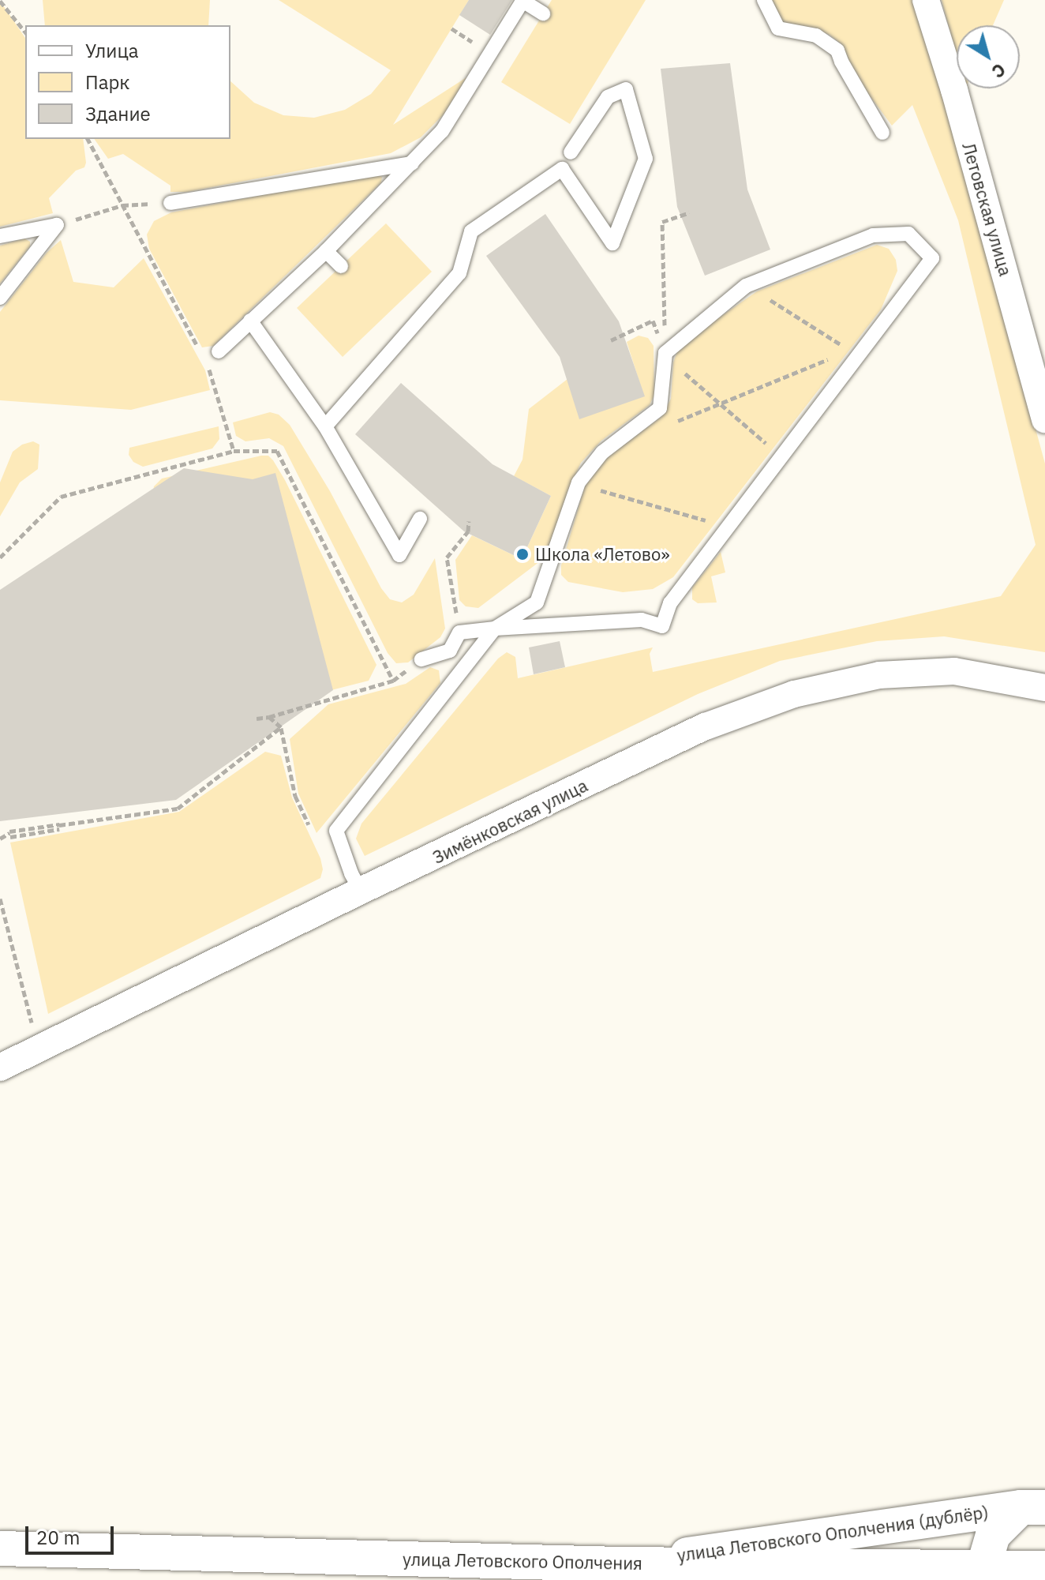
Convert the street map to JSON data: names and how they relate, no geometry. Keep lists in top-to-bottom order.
{
  "streets": {
    "main road": ["улица Летовского Ополчения (дублёр)", "улица Летовского Ополчения"],
    "street": ["Летовская улица", "Зимёнковская улица"]
  },
  "crossings": [
    ["улица Летовского Ополчения (дублёр)", "улица Летовского Ополчения"]
  ],
  "places": ["Школа «Летово»"],
  "legend": ["Улица", "Парк", "Здание"],
  "scale_bar": "20 m",
  "north": "bottom right"
}
